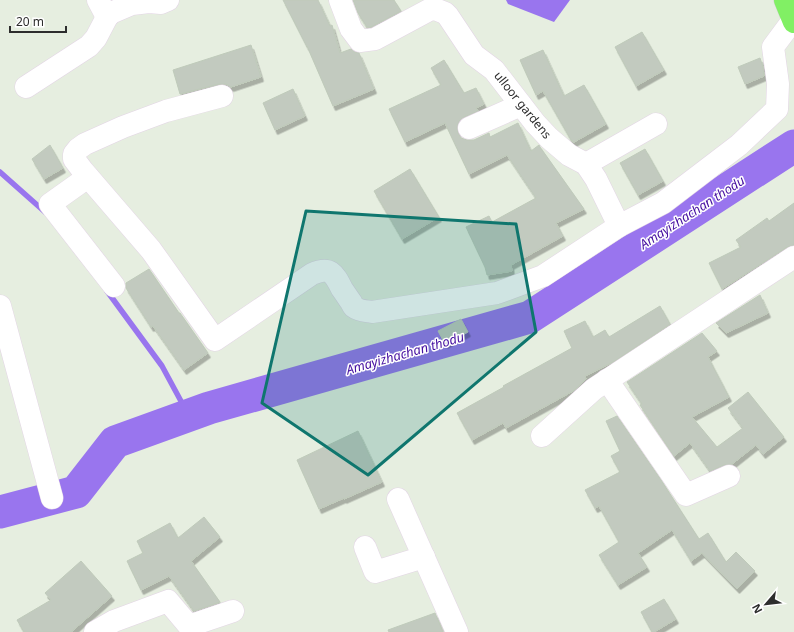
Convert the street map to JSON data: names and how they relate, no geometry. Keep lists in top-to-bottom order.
{
  "streets": {
    "street": ["ulloor gardens"]
  },
  "water": ["Amayizhachan thodu"],
  "scale_bar": "20 m",
  "north": "bottom left"
}
